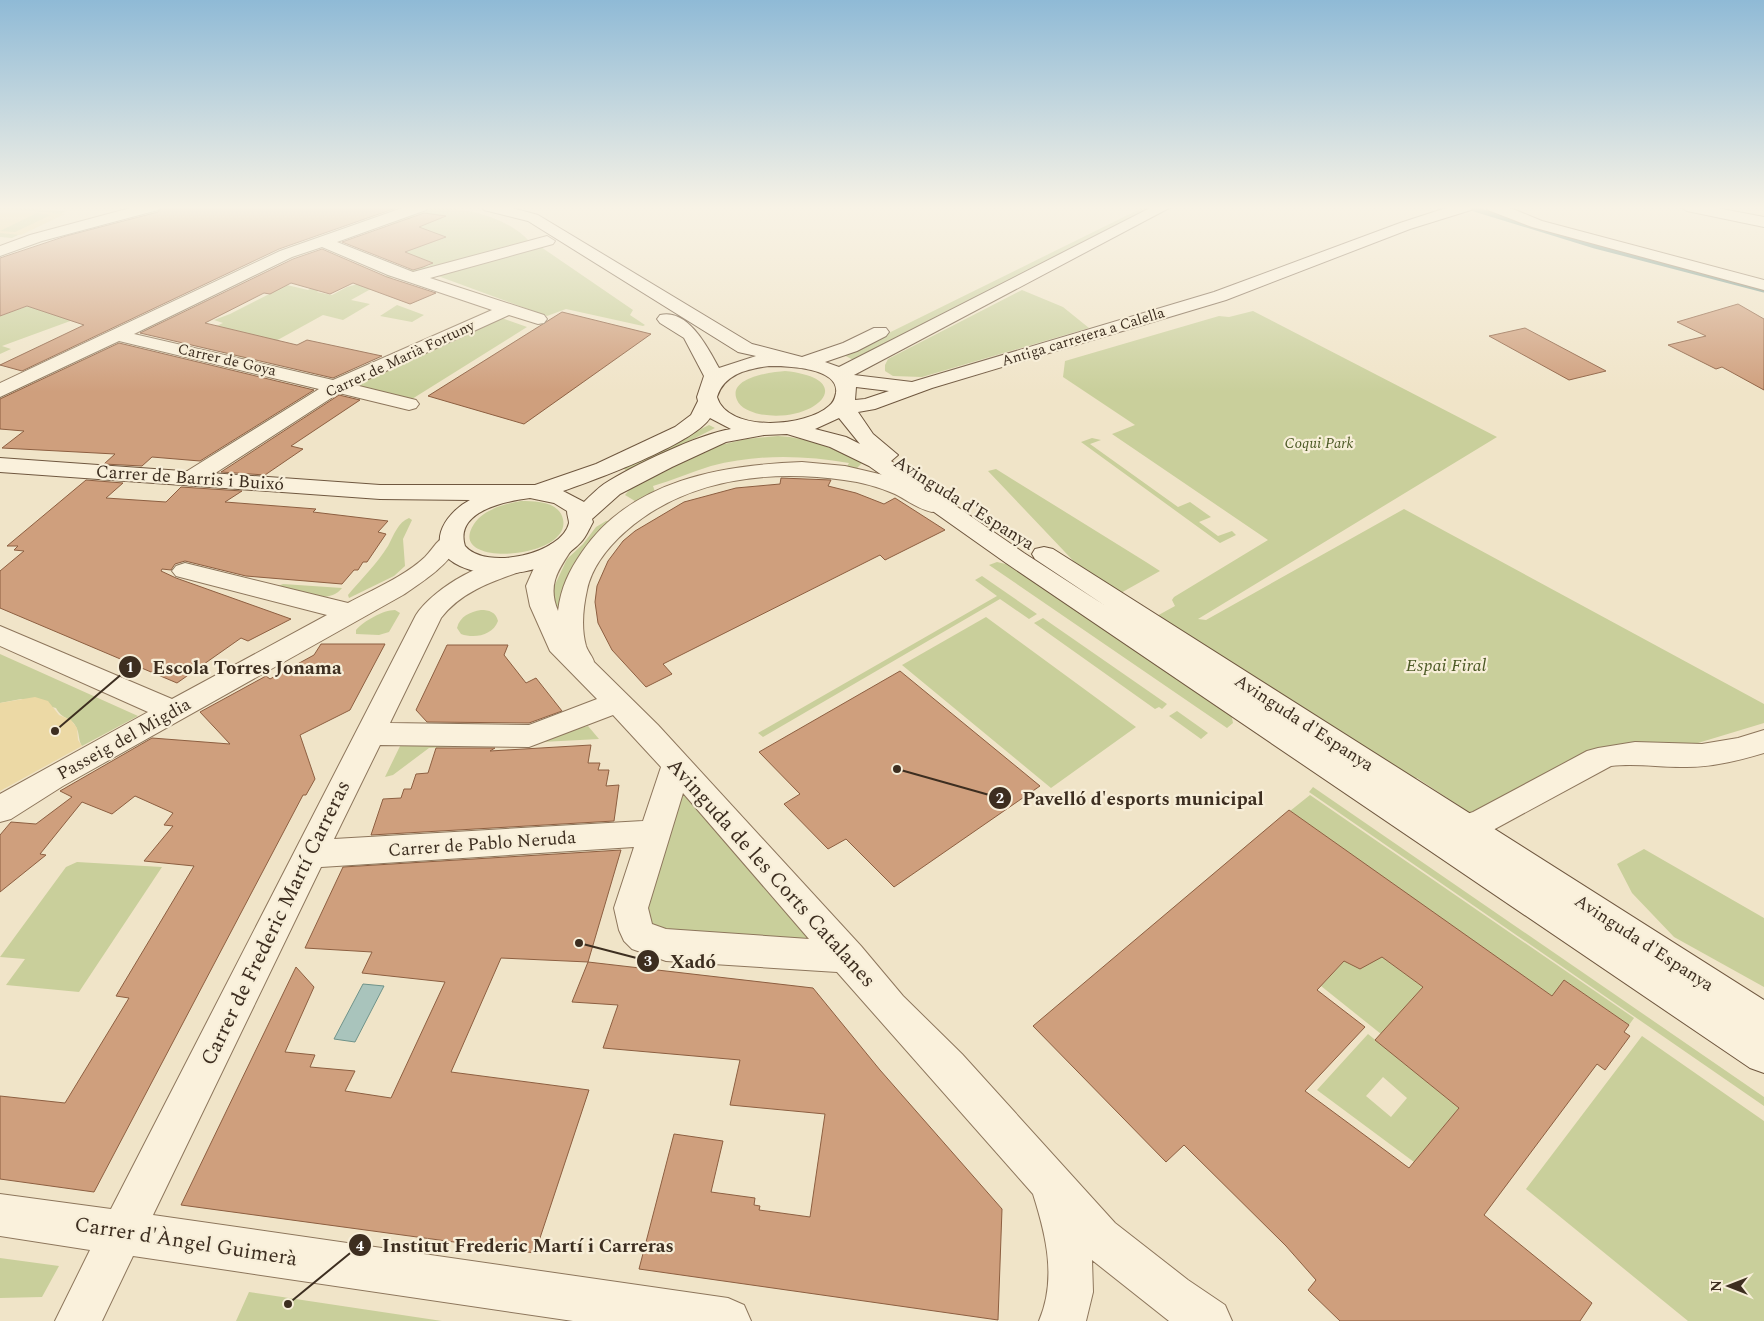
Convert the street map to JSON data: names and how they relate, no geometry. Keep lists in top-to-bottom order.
{
  "streets": {
    "street": [
      "Antiga carretera a Calella",
      "Carrer de Marià Fortuny",
      "Carrer de Goya",
      "Carrer de Barris i Buixó",
      "Avinguda d'Espanya",
      "Passeig del Migdia",
      "Carrer de Pablo Neruda",
      "Avinguda de les Corts Catalanes",
      "Carrer de Frederic Martí Carreras",
      "Carrer d'Àngel Guimerà"
    ]
  },
  "crossings": [
    ["Antiga carretera a Calella", "Avinguda d'Espanya"],
    ["Carrer de Marià Fortuny", "Carrer de Goya"],
    ["Carrer de Marià Fortuny", "Carrer de Barris i Buixó"],
    ["Carrer de Barris i Buixó", "Passeig del Migdia"],
    ["Carrer de Barris i Buixó", "Carrer de Frederic Martí Carreras"],
    ["Avinguda d'Espanya", "Avinguda de les Corts Catalanes"],
    ["Carrer de Pablo Neruda", "Carrer de Frederic Martí Carreras"],
    ["Carrer de Frederic Martí Carreras", "Carrer d'Àngel Guimerà"]
  ],
  "parks": ["Coqui Park", "Espai Firal"],
  "places": [
    "Escola Torres Jonama",
    "Pavelló d'esports municipal",
    "Xadó",
    "Institut Frederic Martí i Carreras"
  ],
  "north": "left"
}
